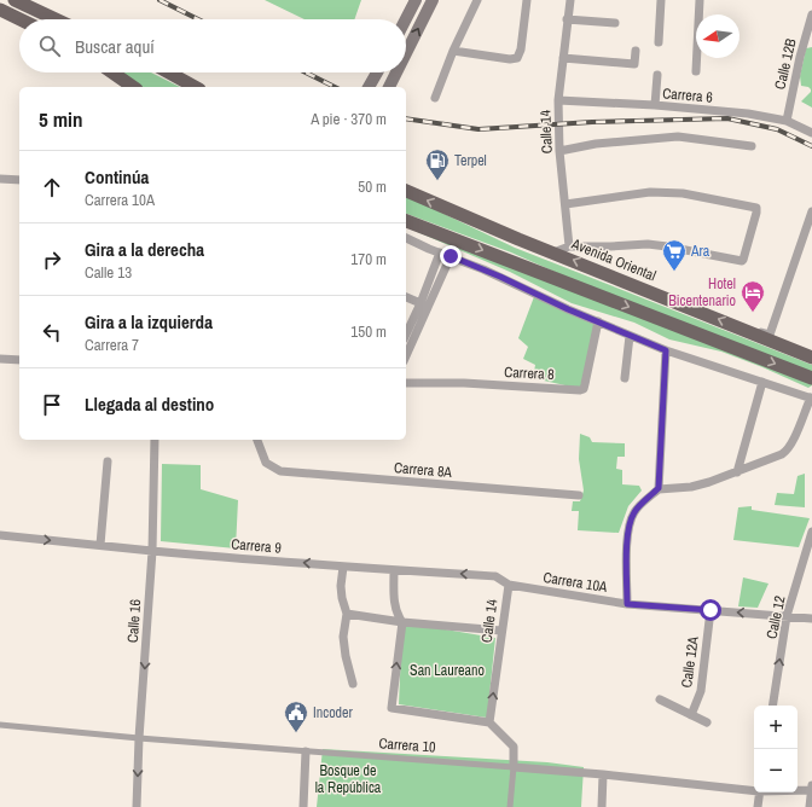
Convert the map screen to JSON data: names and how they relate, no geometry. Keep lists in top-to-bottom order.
{
  "streets": {
    "main road": ["Avenida Oriental"],
    "street": [
      "Calle 12B",
      "Carrera 6",
      "Calle 14",
      "Carrera 8",
      "Carrera 8A",
      "Carrera 9",
      "Carrera 10A",
      "Calle 12",
      "Calle 16",
      "Calle 12A",
      "Carrera 10"
    ]
  },
  "crossings": [
    ["Calle 12B", "Carrera 6"],
    ["Carrera 6", "Calle 14"],
    ["Calle 14", "Carrera 9"],
    ["Calle 14", "Carrera 10A"],
    ["Carrera 9", "Carrera 10A"],
    ["Carrera 9", "Calle 16"],
    ["Carrera 10A", "Calle 12"],
    ["Carrera 10A", "Calle 12A"],
    ["Calle 16", "Carrera 10"]
  ],
  "one_way": ["Calle 12", "Calle 16"],
  "parks": ["San Laureano", "Bosque de la República"],
  "places": {
    "fuel station": ["Terpel"],
    "supermarket": ["Ara"],
    "hotel": ["Hotel Bicentenario"],
    "public building": ["Incoder"]
  },
  "north": "left",
  "page": {
    "search": "Buscar aquí",
    "heading": ["5 min", "A pie · 370 m"],
    "list": [
      ["Continúa", "Carrera 10A", "50 m"],
      ["Gira a la derecha", "Calle 13", "170 m"],
      ["Gira a la izquierda", "Carrera 7", "150 m"],
      "Llegada al destino"
    ],
    "map_buttons": ["+", "−"]
  }
}
